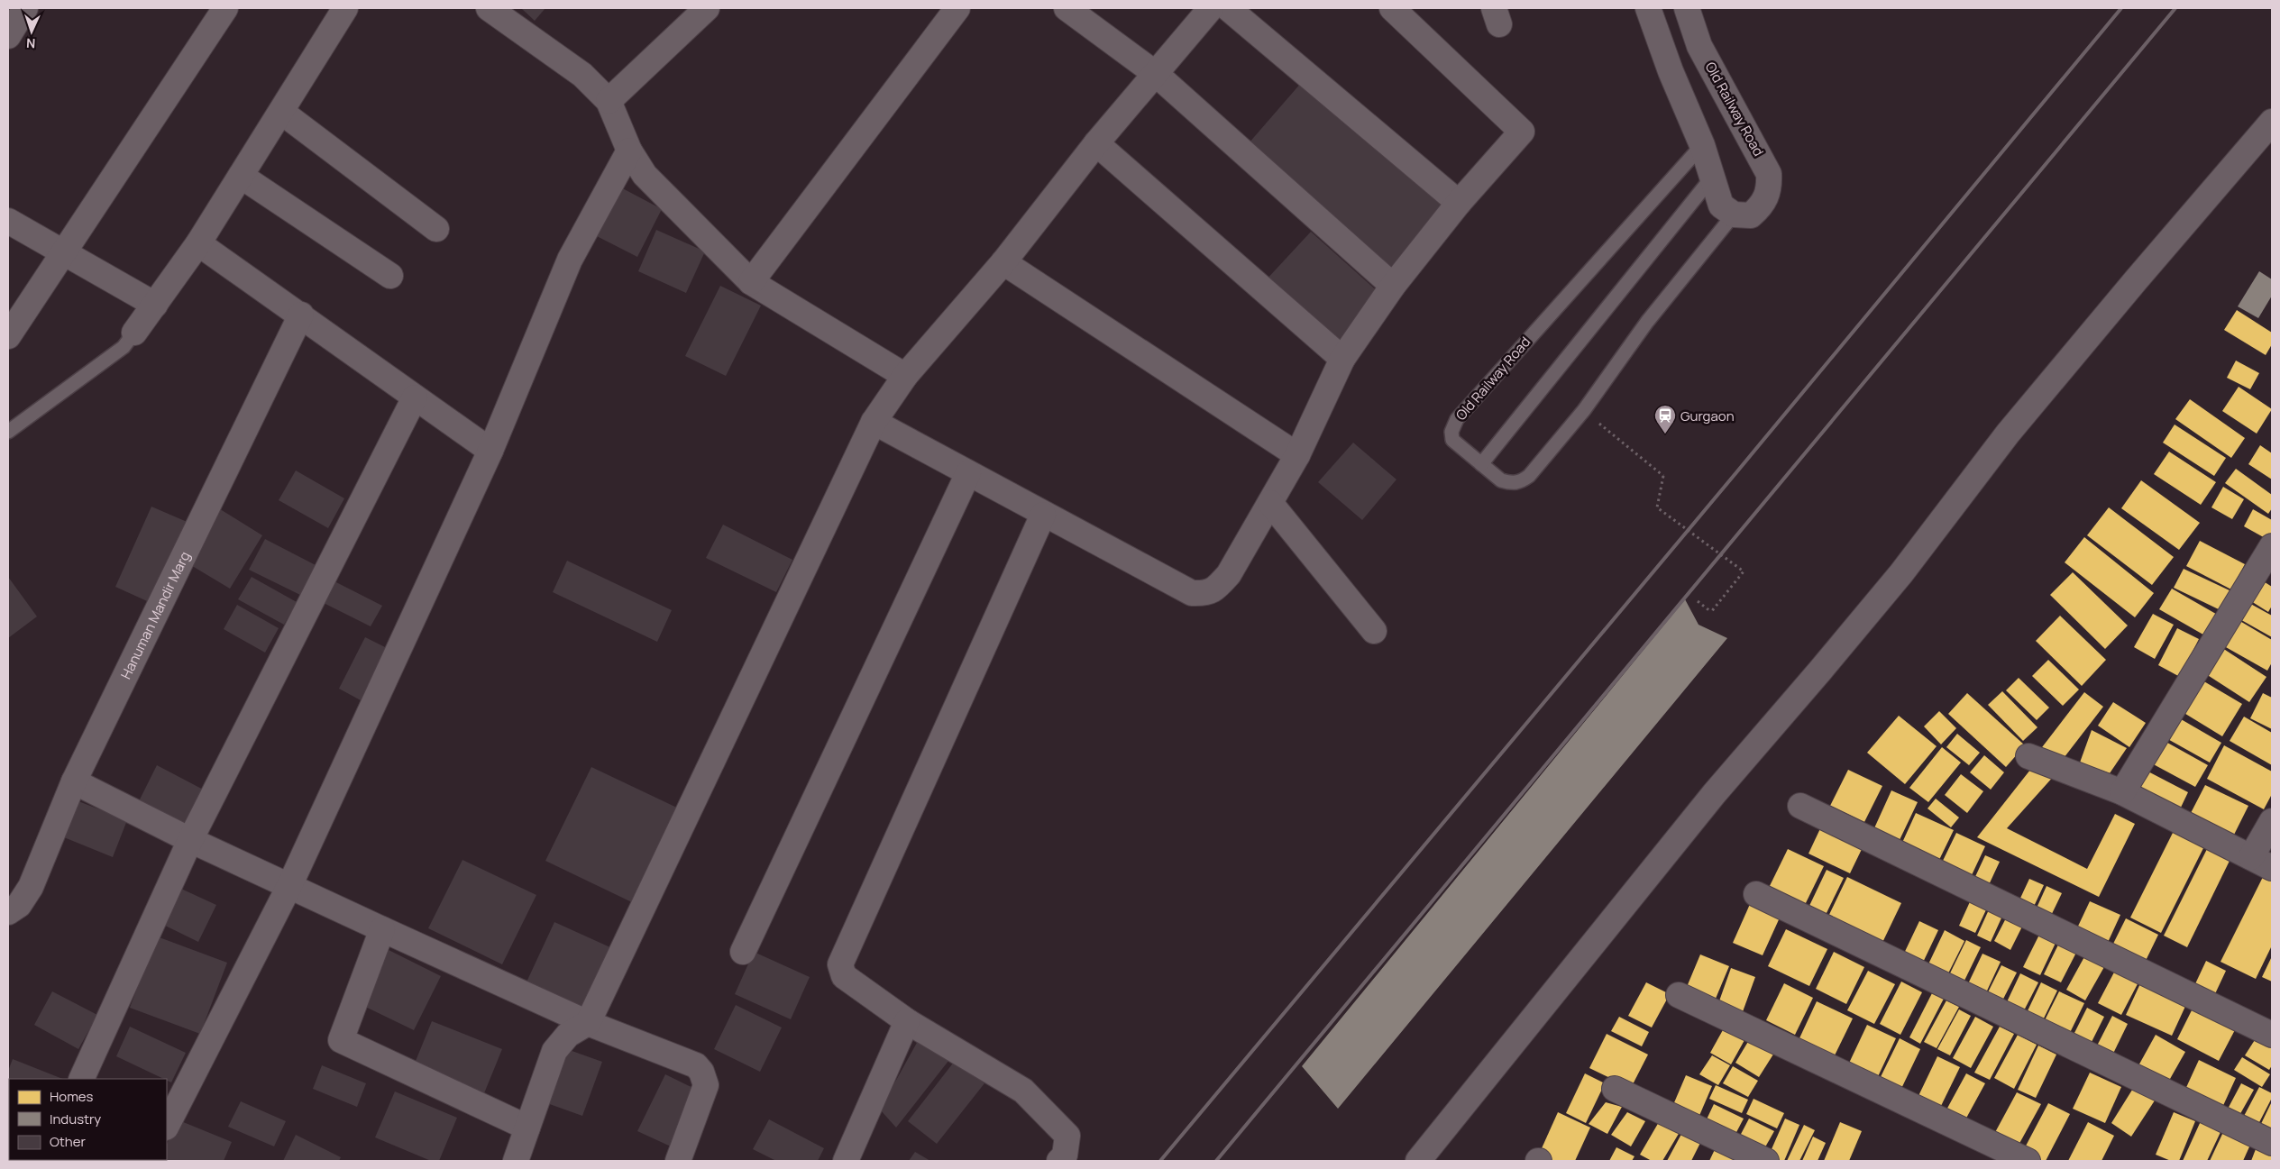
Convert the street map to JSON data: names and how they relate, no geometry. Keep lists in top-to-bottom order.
{
  "streets": {
    "street": ["Old Railway Road", "Hanuman Mandir Marg"]
  },
  "places": {
    "station": ["Gurgaon"]
  },
  "legend": ["Homes", "Industry", "Other"],
  "north": "bottom"
}
